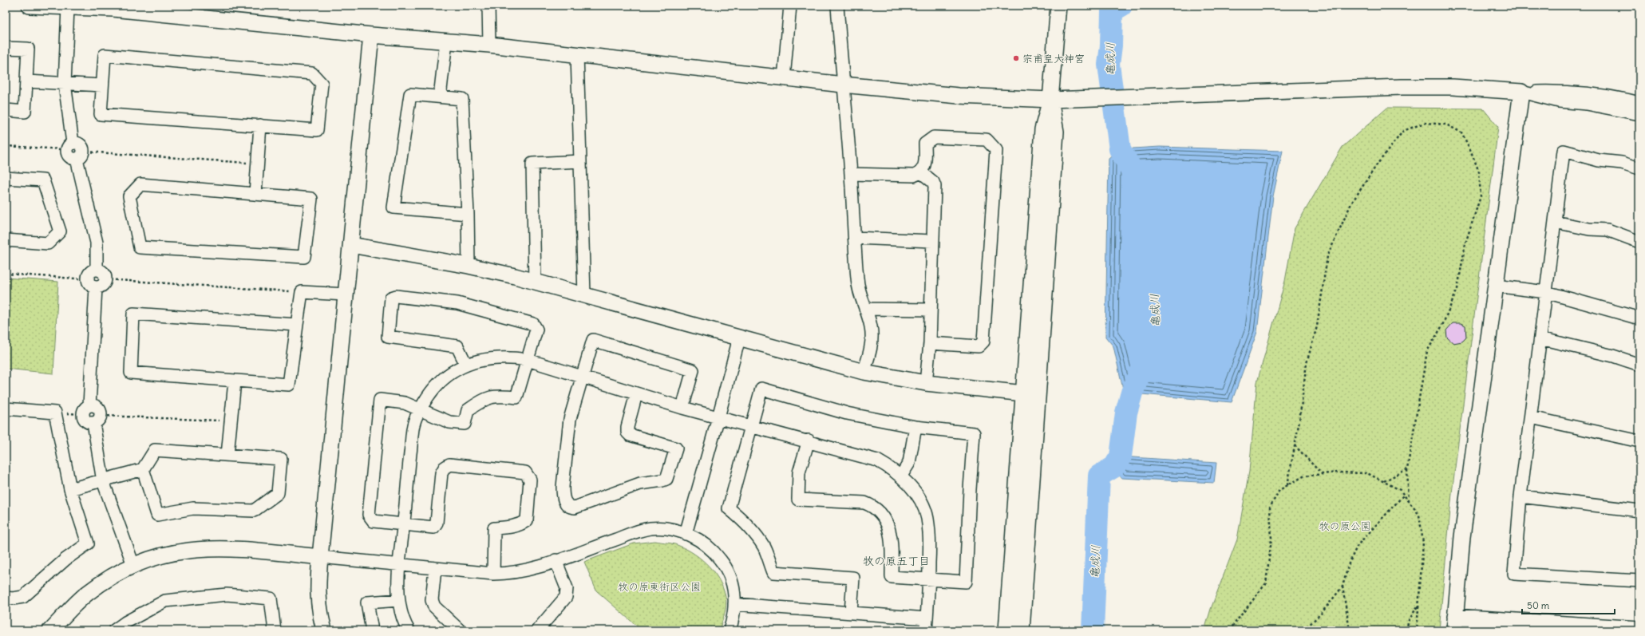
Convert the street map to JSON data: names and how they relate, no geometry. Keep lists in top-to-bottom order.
{
  "districts": ["牧の原五丁目"],
  "water": ["亀成川"],
  "parks": ["牧の原公園", "牧の原東街区公園"],
  "places": ["宗甫皇大神宮"],
  "scale_bar": "50 m"
}
